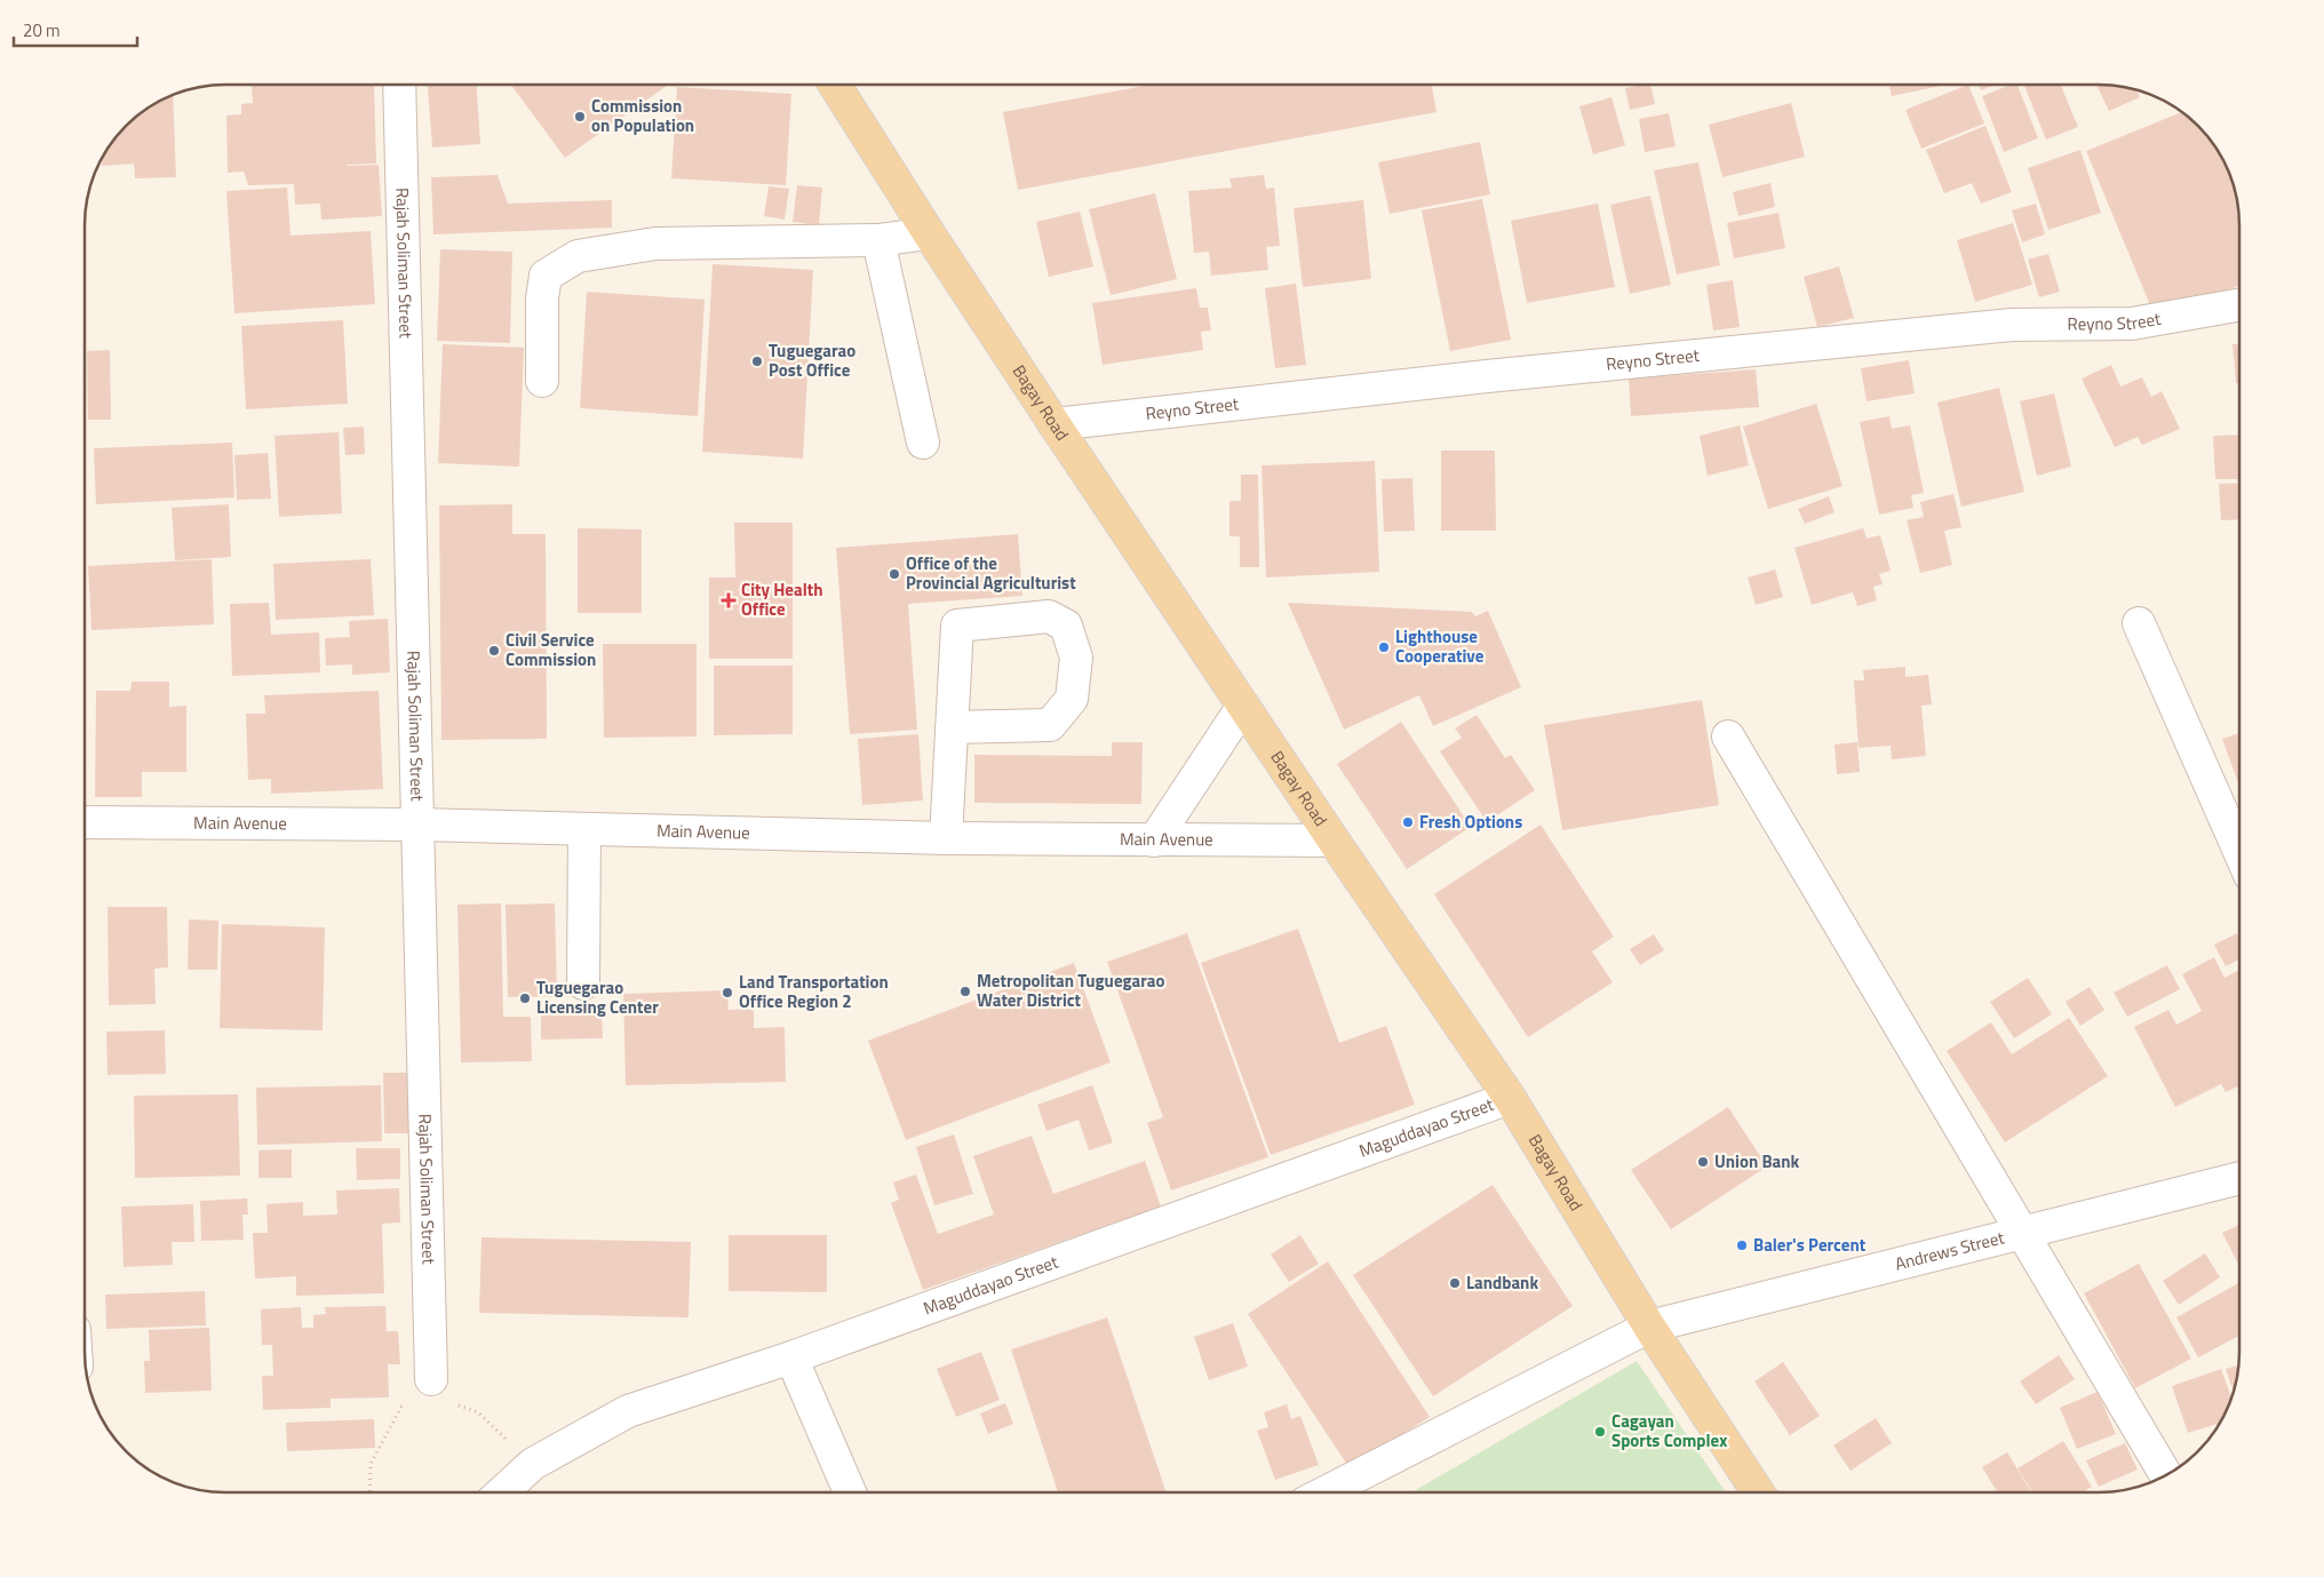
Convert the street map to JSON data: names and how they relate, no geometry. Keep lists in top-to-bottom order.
{
  "streets": {
    "main road": ["Bagay Road"],
    "street": [
      "Rajah Soliman Street",
      "Reyno Street",
      "Main Avenue",
      "Maguddayao Street",
      "Andrews Street"
    ]
  },
  "crossings": [
    ["Rajah Soliman Street", "Main Avenue"],
    ["Reyno Street", "Bagay Road"],
    ["Bagay Road", "Main Avenue"],
    ["Bagay Road", "Maguddayao Street"],
    ["Bagay Road", "Andrews Street"]
  ],
  "places": {
    "other": [
      "Commission on Population",
      "Tuguegarao Post Office",
      "Office of the Provincial Agriculturist",
      "Lighthouse Cooperative",
      "Civil Service Commission",
      "Fresh Options",
      "Metropolitan Tuguegarao Water District",
      "Land Transportation Office Region 2",
      "Tuguegarao Licensing Center",
      "Union Bank",
      "Baler's Percent",
      "Landbank",
      "Cagayan Sports Complex"
    ],
    "health": ["City Health Office"]
  },
  "scale_bar": "20 m"
}
